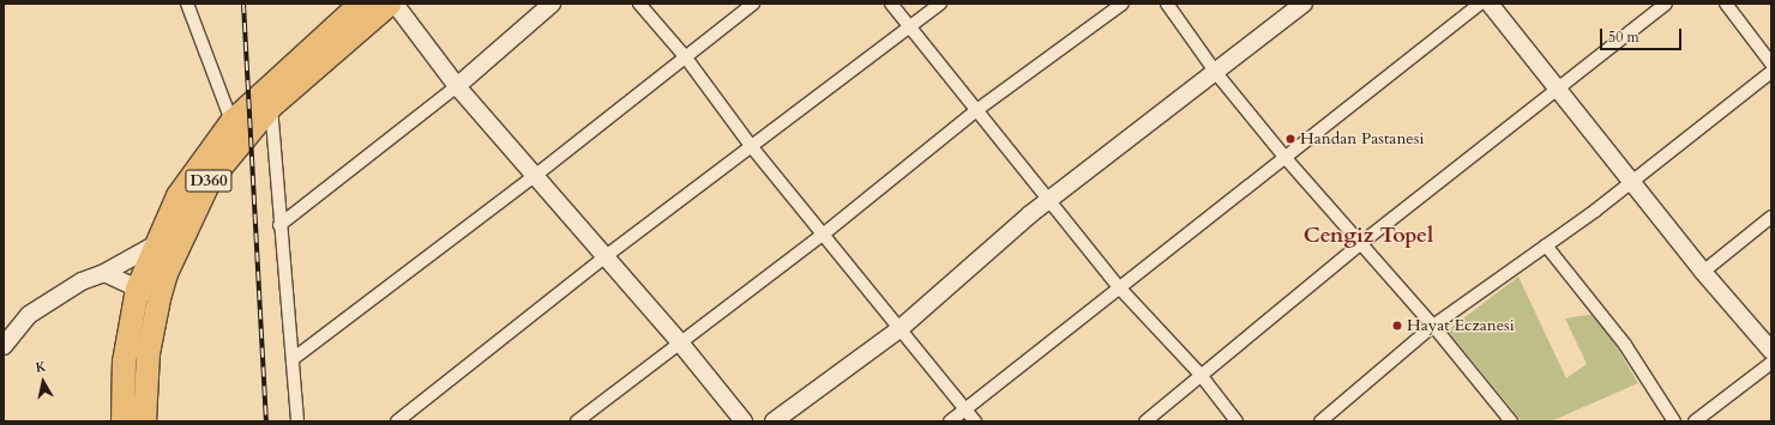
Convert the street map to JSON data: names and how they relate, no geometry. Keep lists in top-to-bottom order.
{
  "streets": {
    "highway": ["D360"]
  },
  "districts": ["Cengiz Topel"],
  "places": ["Handan Pastanesi", "Hayat Eczanesi"],
  "scale_bar": "50 m",
  "north": "top"
}
